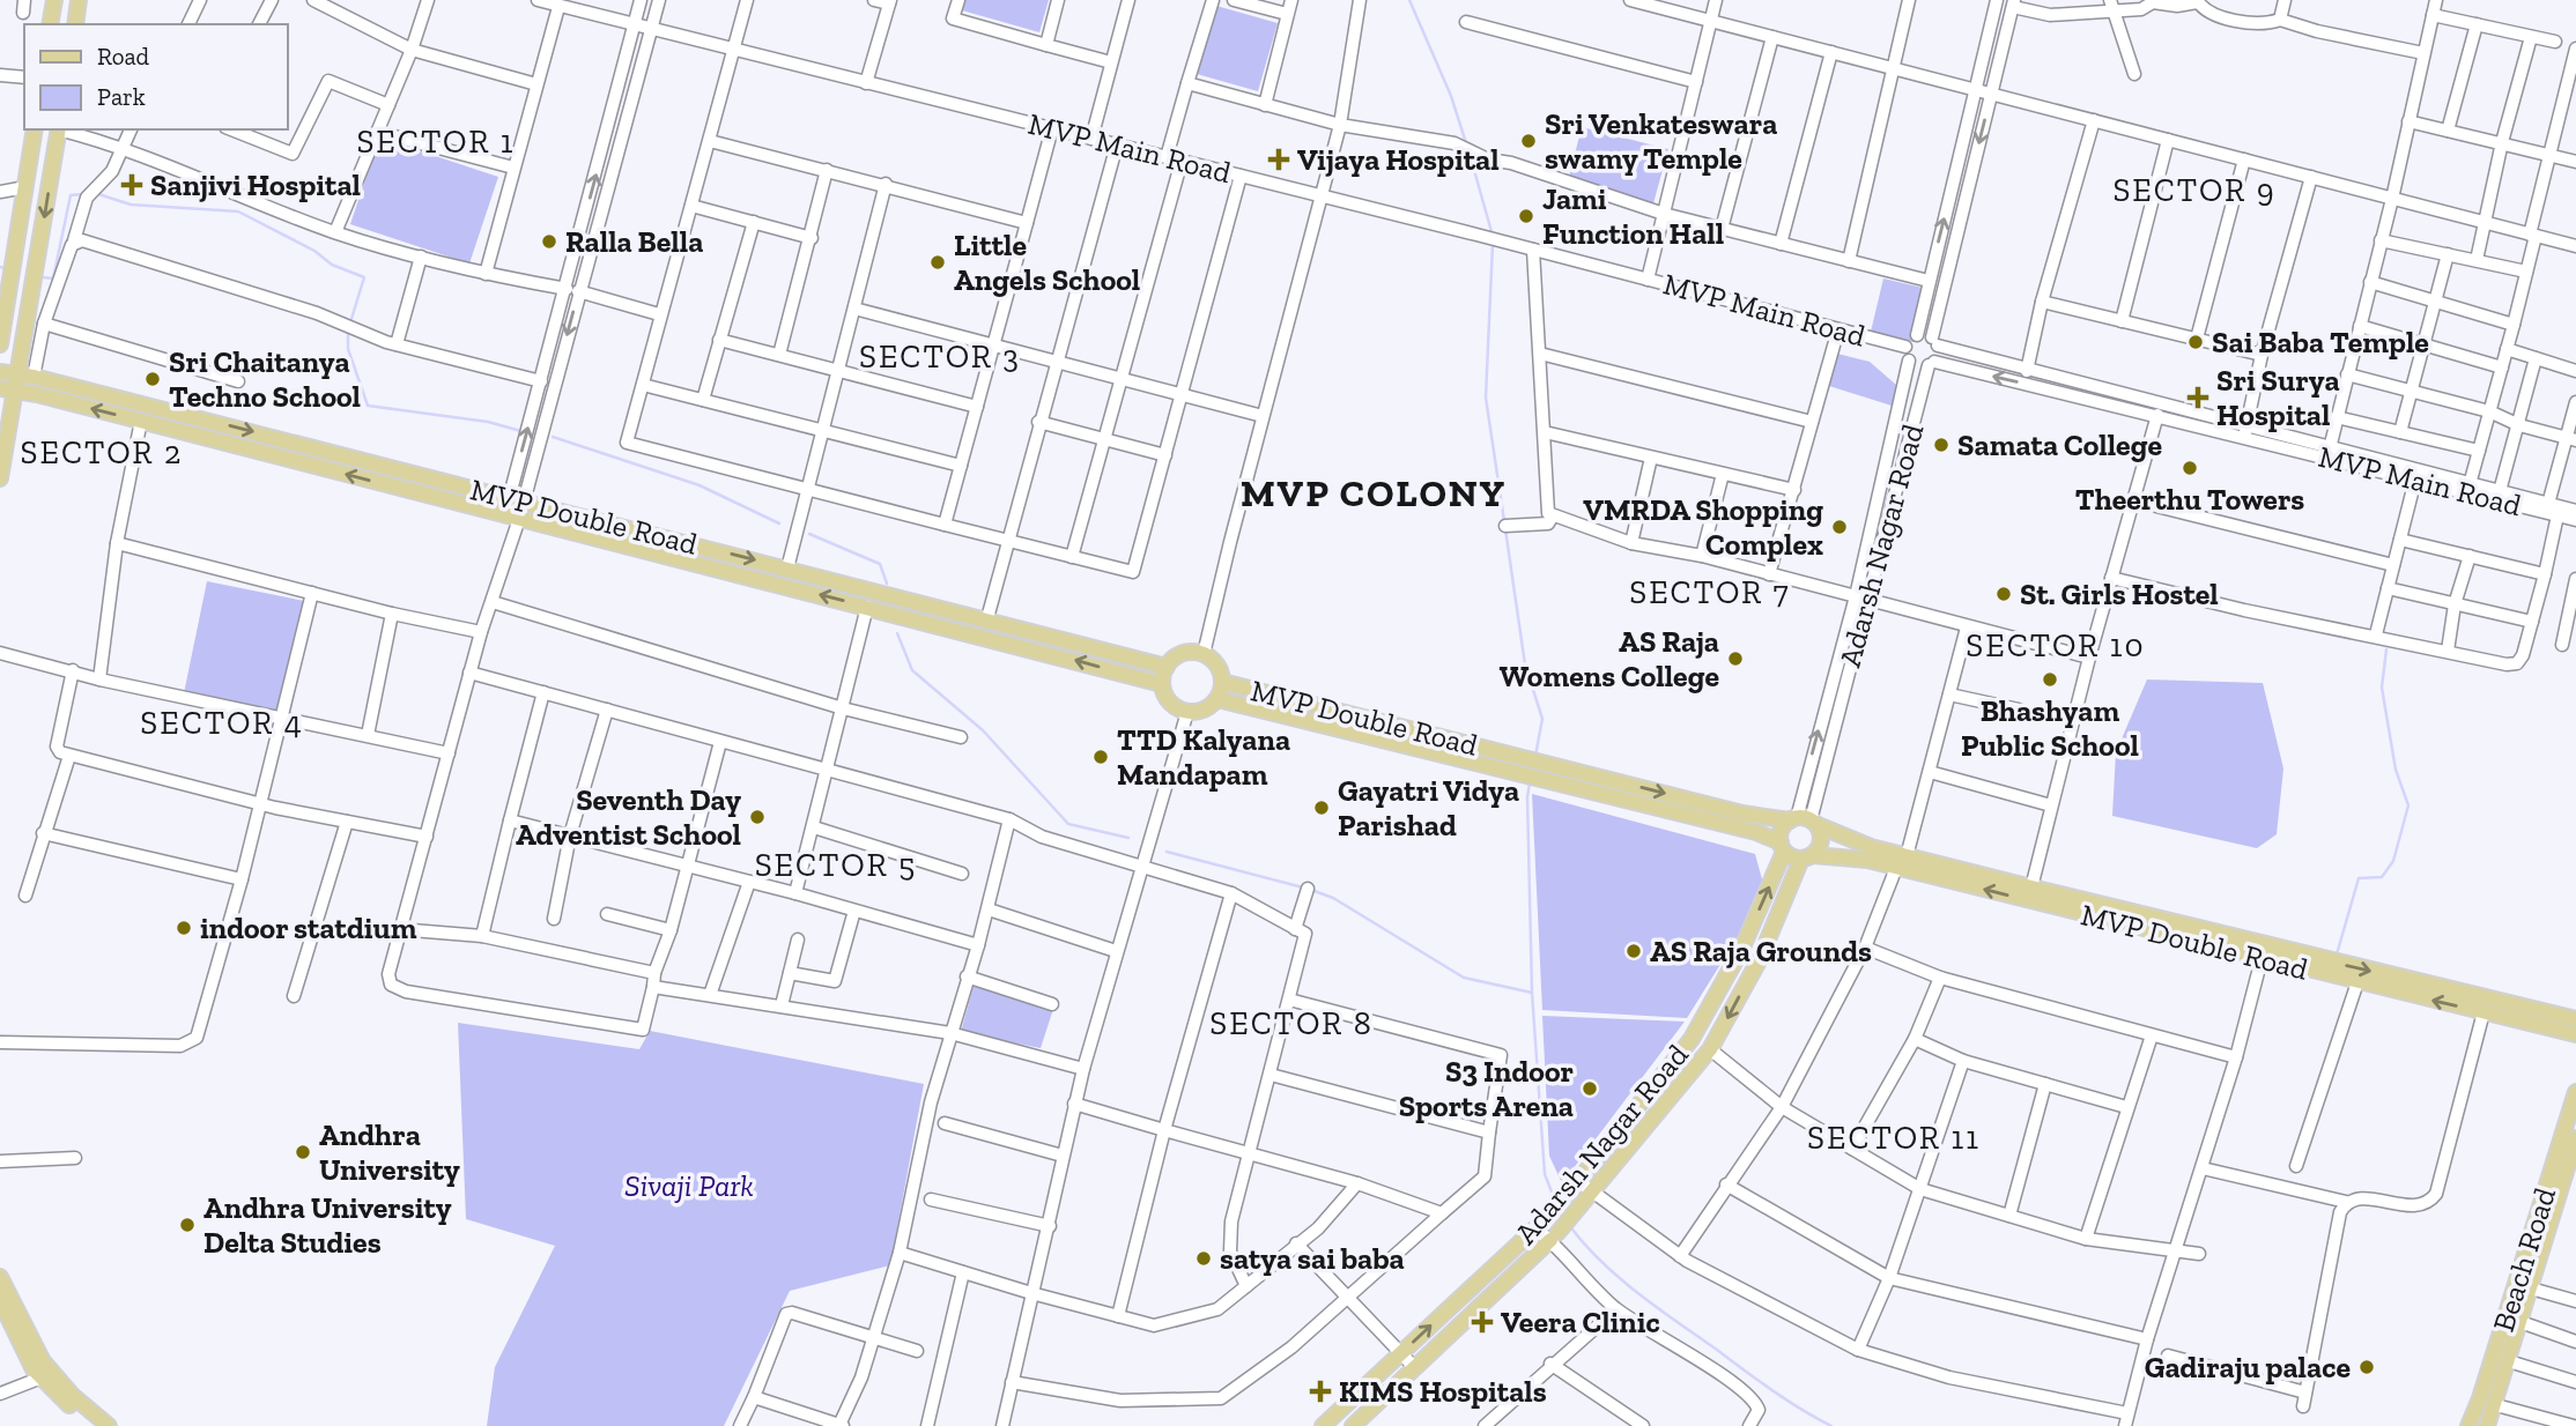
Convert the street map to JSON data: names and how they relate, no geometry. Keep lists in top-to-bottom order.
{
  "streets": {
    "main road": ["MVP Double Road", "Adarsh Nagar Road", "Beach Road"],
    "street": ["MVP Main Road"]
  },
  "crossings": [
    ["MVP Main Road", "Adarsh Nagar Road"],
    ["MVP Double Road", "Adarsh Nagar Road"]
  ],
  "districts": [
    "SECTOR 1",
    "SECTOR 9",
    "SECTOR 3",
    "SECTOR 2",
    "MVP COLONY",
    "SECTOR 7",
    "SECTOR 10",
    "SECTOR 4",
    "SECTOR 5",
    "SECTOR 8",
    "SECTOR 11"
  ],
  "parks": ["Sivaji Park"],
  "places": {
    "other": [
      "Sri Venkateswara swamy Temple",
      "Jami Function Hall",
      "Ralla Bella",
      "Little Angels School",
      "Sai Baba Temple",
      "Sri Chaitanya Techno School",
      "Samata College",
      "Theerthu Towers",
      "VMRDA Shopping Complex",
      "St. Girls Hostel",
      "AS Raja Womens College",
      "Bhashyam Public School",
      "TTD Kalyana Mandapam",
      "Gayatri Vidya Parishad",
      "Seventh Day Adventist School",
      "indoor statdium",
      "AS Raja Grounds",
      "S3 Indoor Sports Arena",
      "Andhra University",
      "Andhra University Delta Studies",
      "satya sai baba",
      "Gadiraju palace"
    ],
    "health": [
      "Vijaya Hospital",
      "Sanjivi Hospital",
      "Sri Surya Hospital",
      "Veera Clinic",
      "KIMS Hospitals"
    ]
  },
  "legend": ["Road", "Park"]
}
